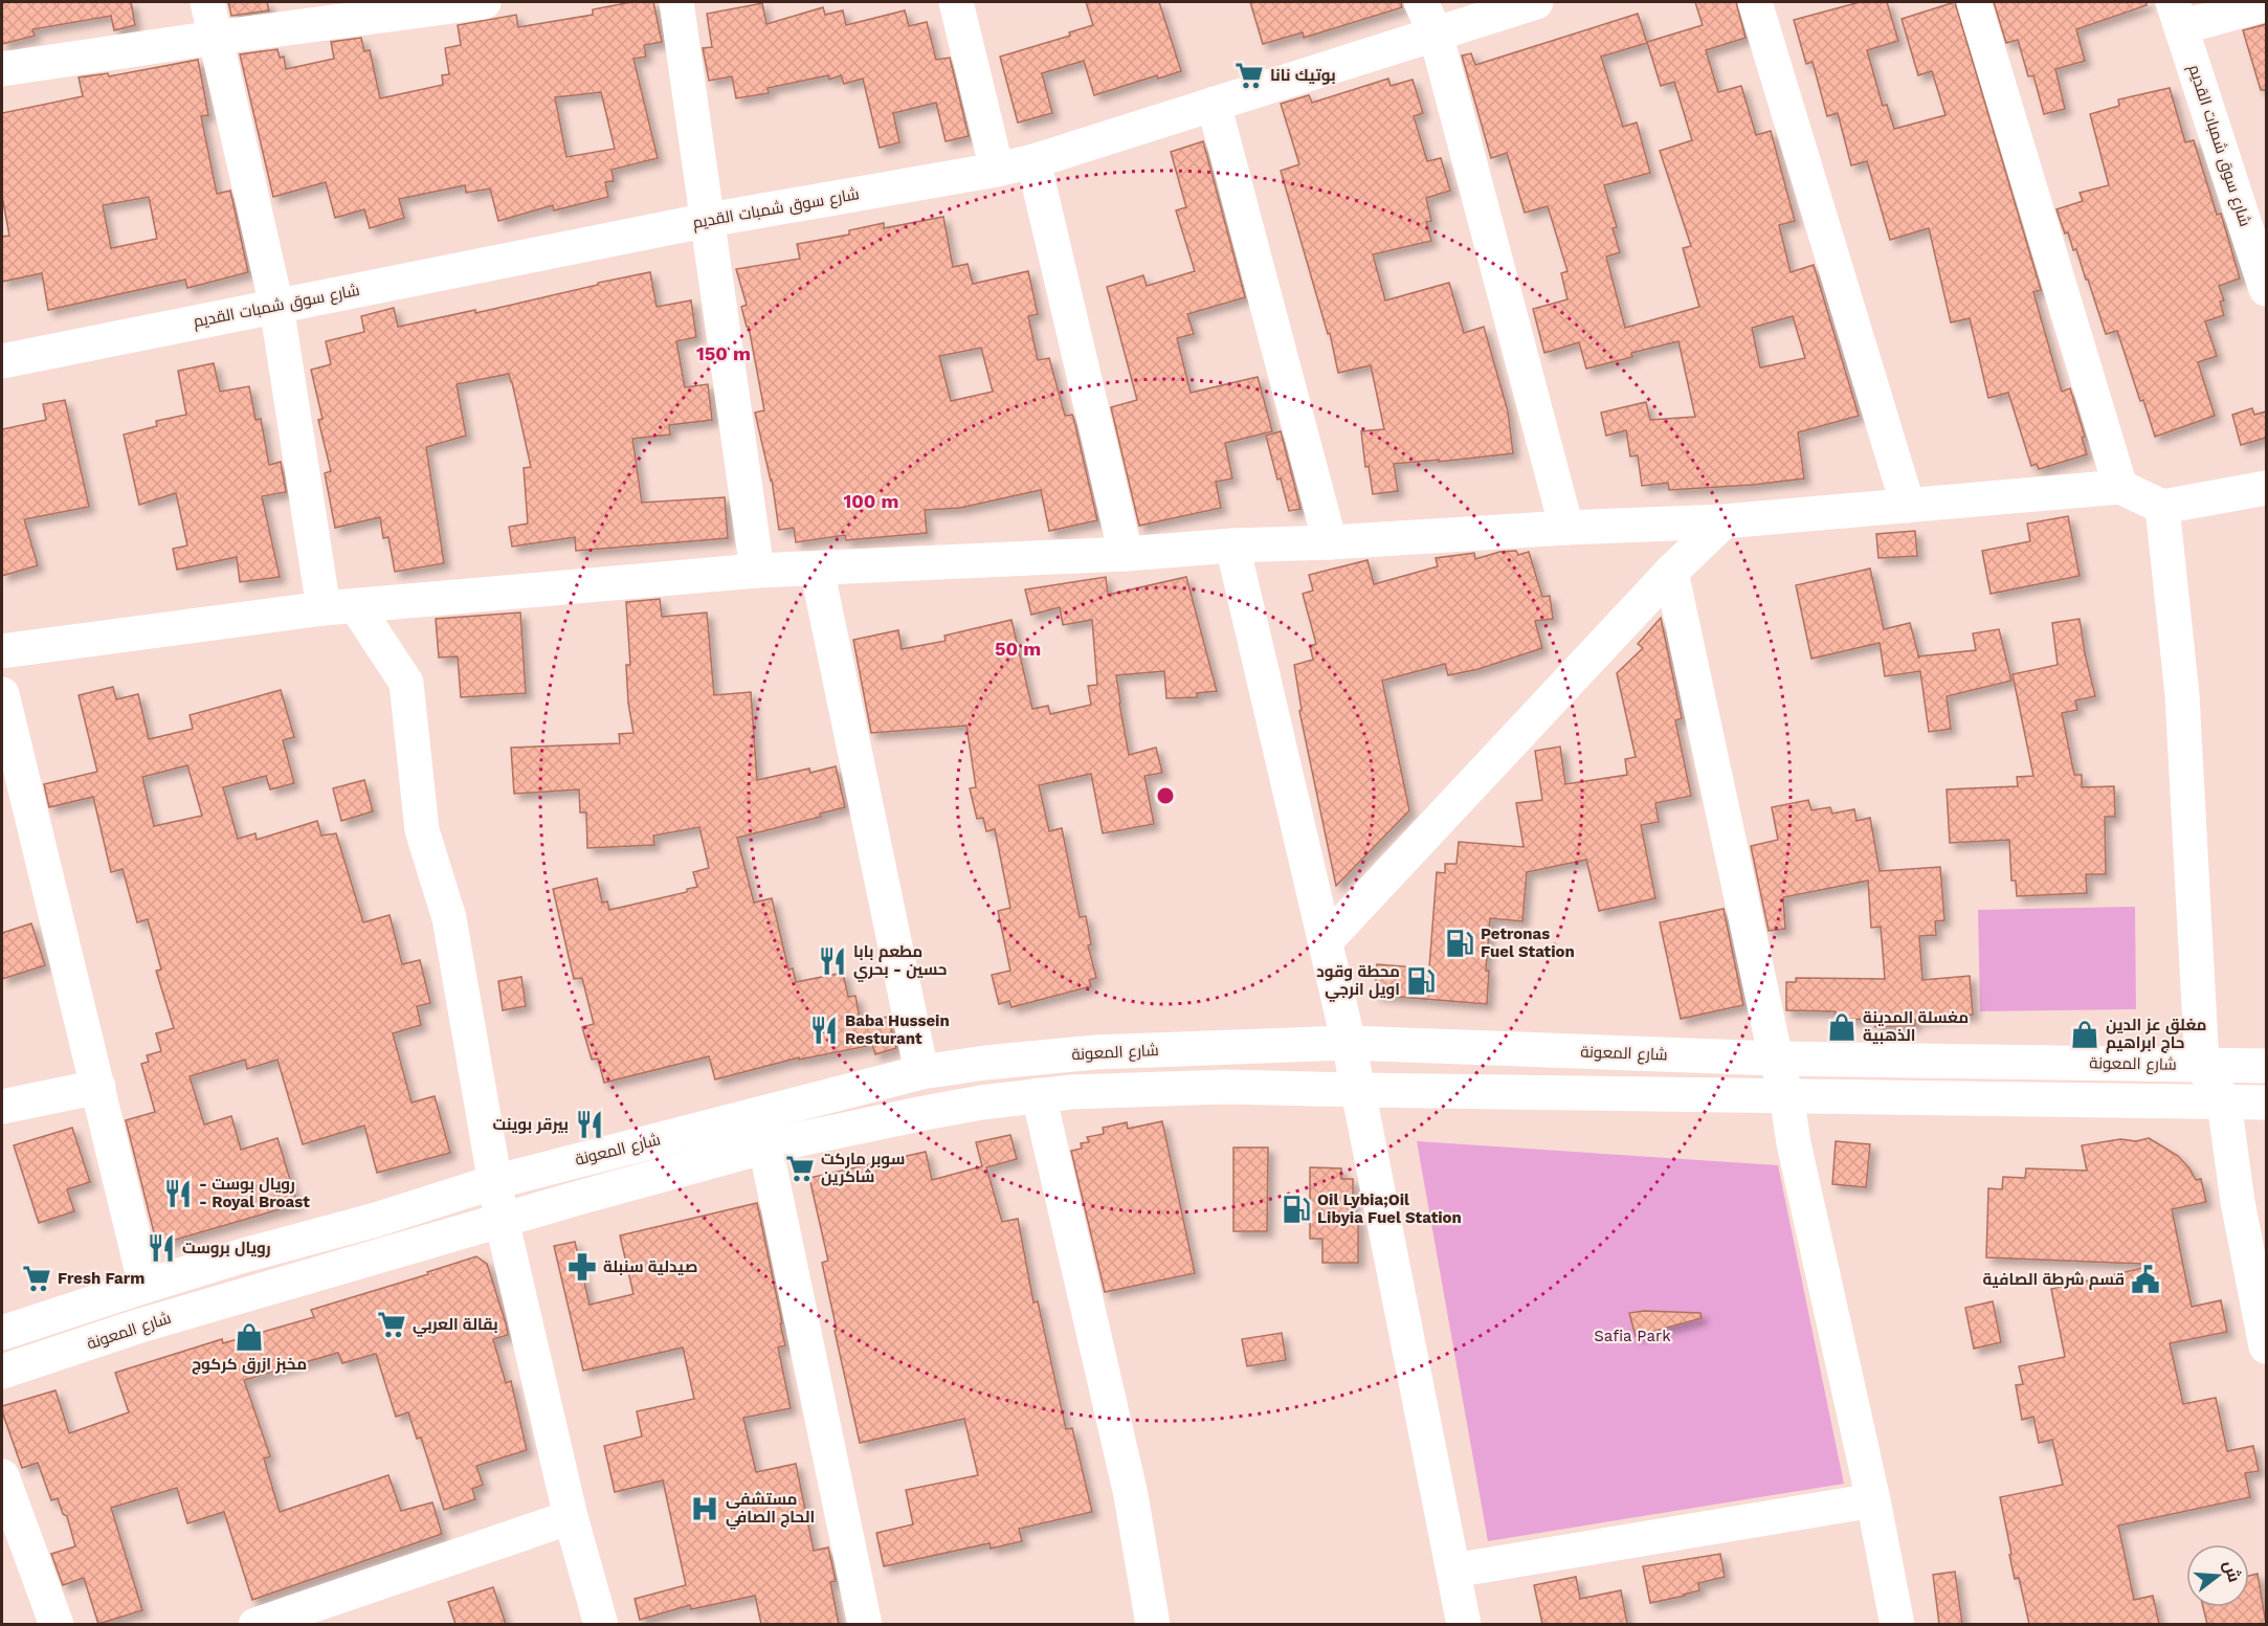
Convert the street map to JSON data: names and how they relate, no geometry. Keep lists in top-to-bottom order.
{
  "streets": {
    "main road": ["شارع سوق شمبات القديم", "شارع المعونة"]
  },
  "parks": ["Safia Park"],
  "places": {
    "supermarket": [
      "بوتيك نانا",
      "سوبر ماركت شاكرين",
      "Fresh Farm",
      "بقالة العربي"
    ],
    "fuel station": ["Petronas Fuel Station", "محطة وقود اويل انرجي", "Oil Lybia;Oil Libyia Fuel Station"],
    "restaurant": [
      "مطعم بابا حسين - بحري",
      "Baba Hussein Resturant",
      "بيرقر بوينت",
      "- رويال بوست - Royal Broast",
      "رويال بروست"
    ],
    "shop": ["مغسلة المدينة الذهبية", "مغلق عز الدين حاج ابراهيم", "مخبز ازرق كركوج"],
    "pharmacy": ["صيدلية سنبلة"],
    "public building": ["قسم شرطة الصافية"],
    "hospital": ["مستشفى الحاج الصافي"]
  },
  "north": "right",
  "rings": ["150 m", "100 m", "50 m"]
}
